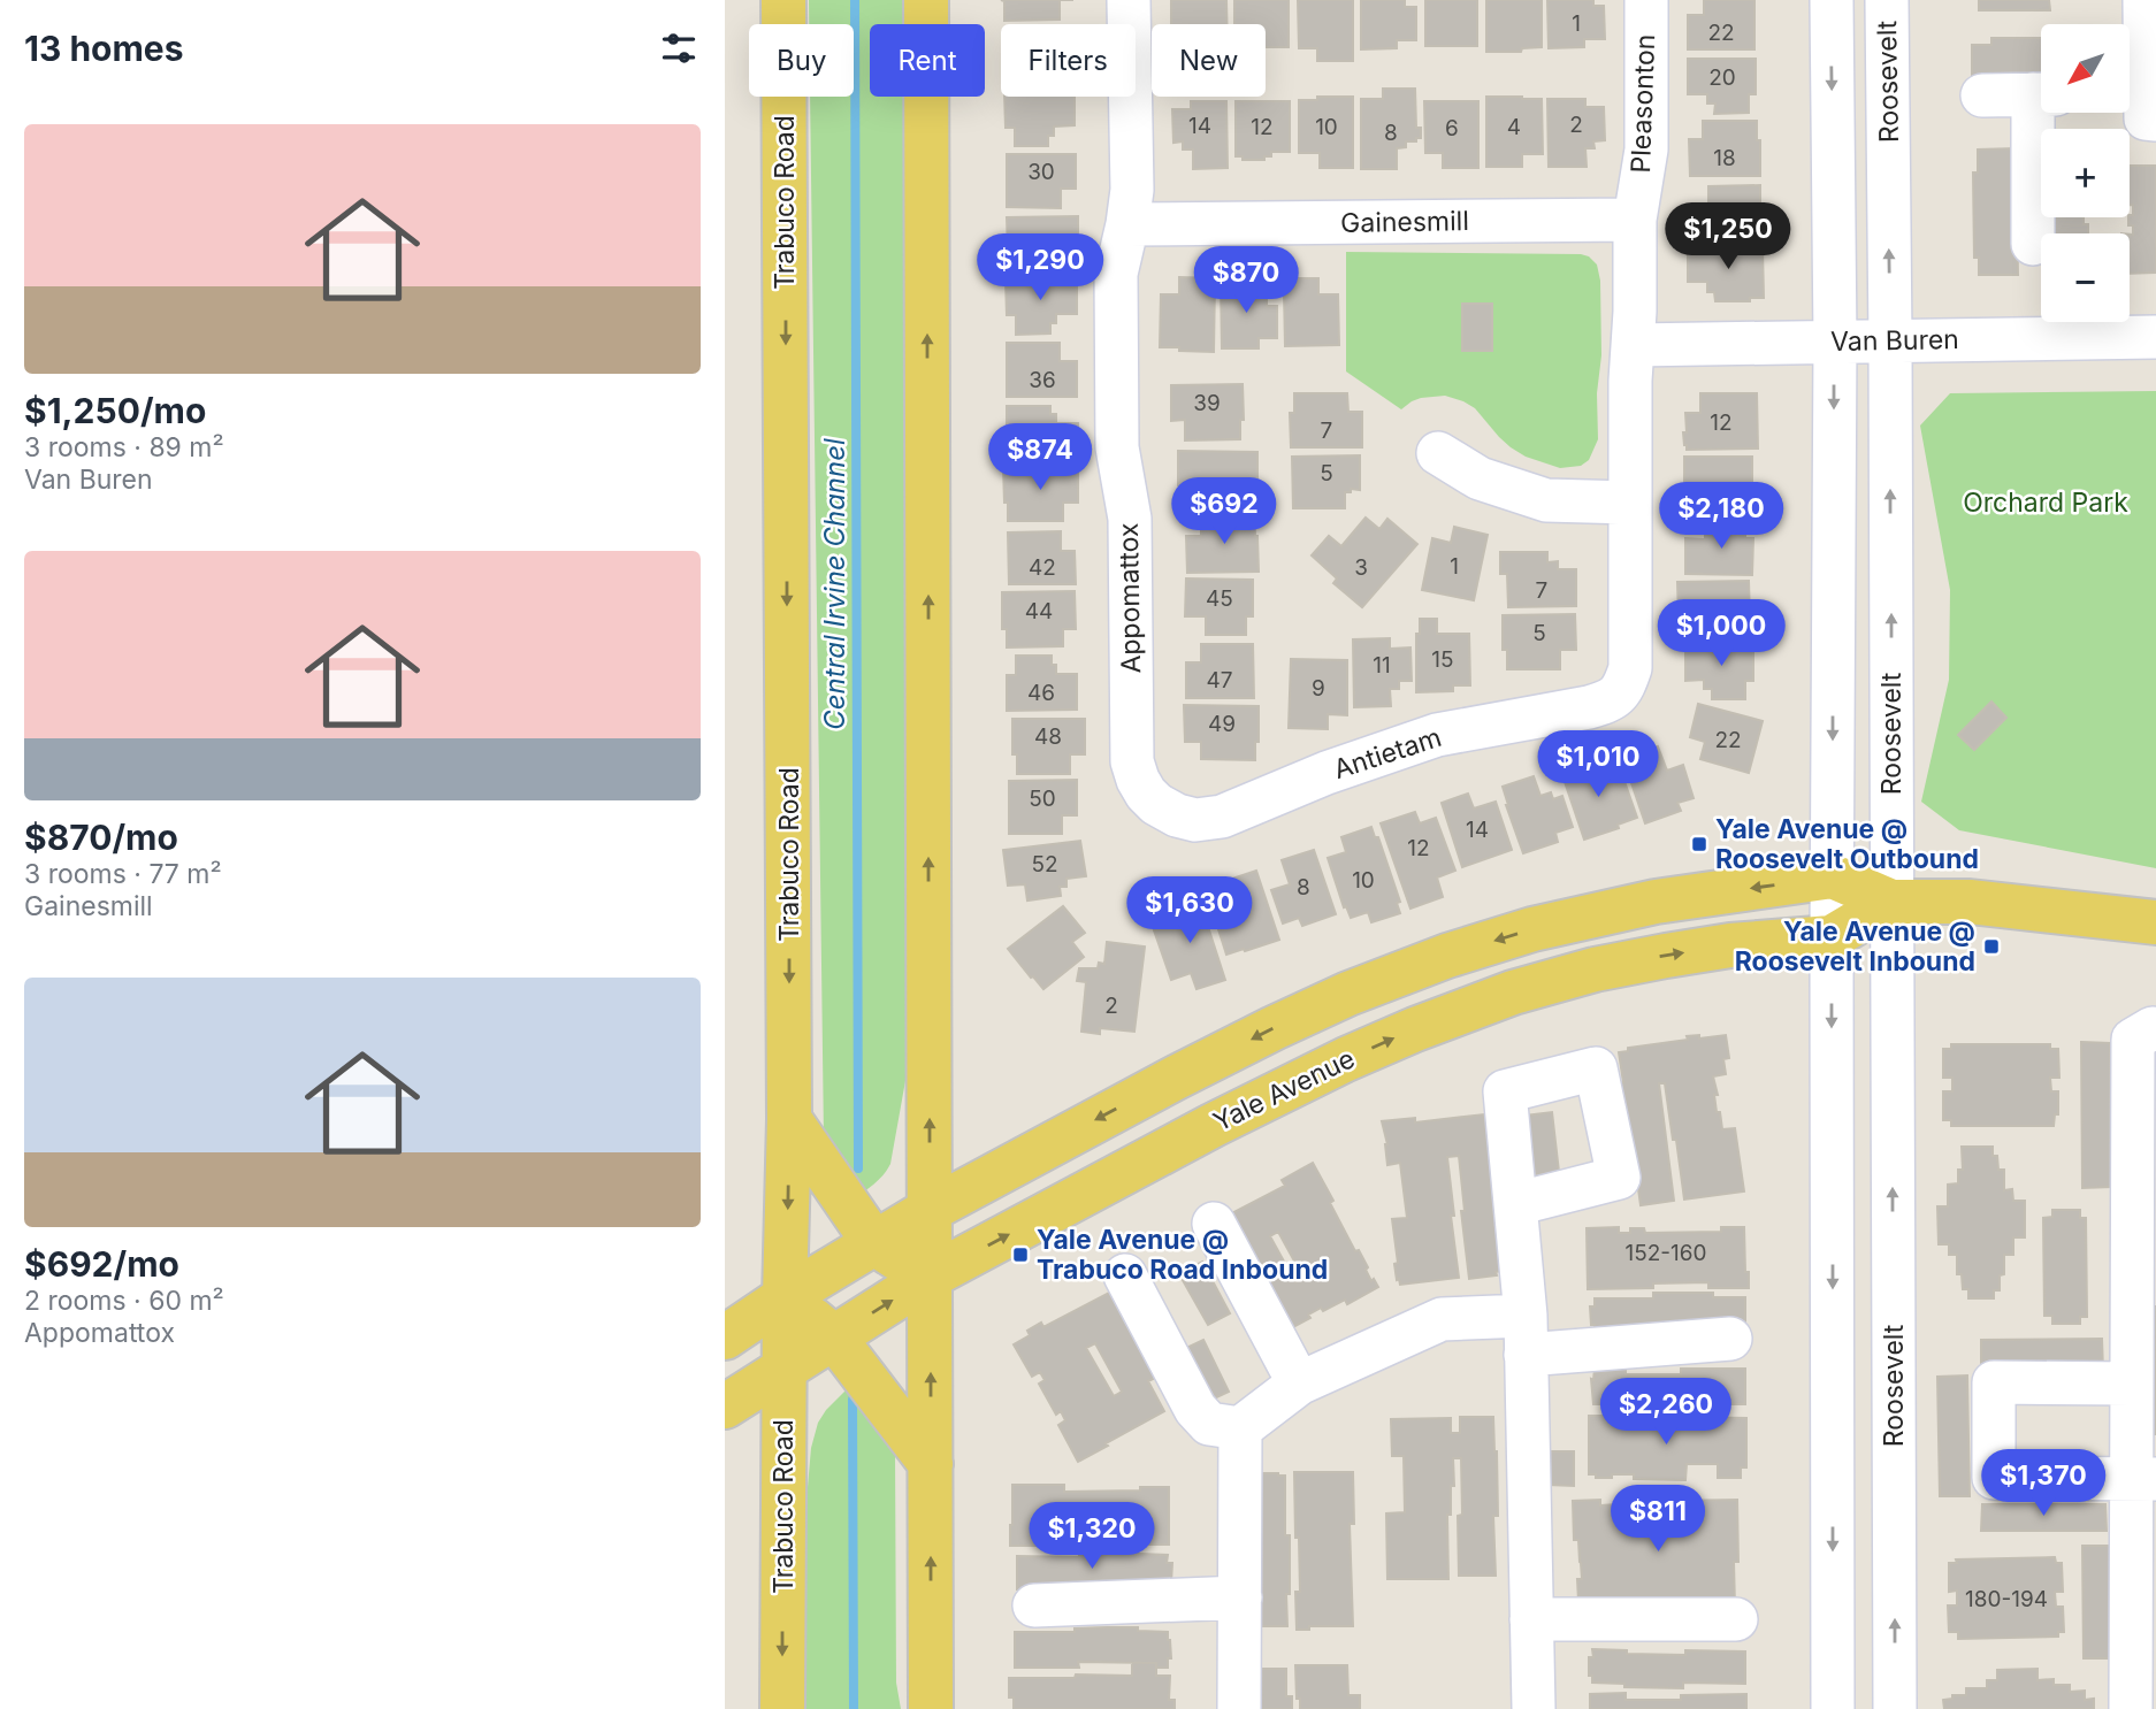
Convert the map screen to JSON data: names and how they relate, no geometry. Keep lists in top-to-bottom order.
{
  "streets": {
    "main road": ["Trabuco Road", "Yale Avenue"],
    "street": [
      "Roosevelt",
      "Pleasonton",
      "Gainesmill",
      "Van Buren",
      "Appomattox",
      "Antietam"
    ]
  },
  "crossings": [
    ["Roosevelt", "Van Buren"],
    ["Roosevelt", "Yale Avenue"],
    ["Pleasonton", "Gainesmill"],
    ["Pleasonton", "Van Buren"],
    ["Pleasonton", "Antietam"],
    ["Trabuco Road", "Yale Avenue"],
    ["Gainesmill", "Appomattox"],
    ["Appomattox", "Antietam"]
  ],
  "water": ["Central Irvine Channel"],
  "parks": ["Orchard Park"],
  "places": {
    "transit": ["Yale Avenue @ Roosevelt Outbound", "Yale Avenue @ Roosevelt Inbound", "Yale Avenue @ Trabuco Road Inbound"]
  },
  "house_numbers": [
    "1",
    "22",
    "20",
    "2",
    "14",
    "12",
    "10",
    "4",
    "6",
    "8",
    "18",
    "30",
    "36",
    "39",
    "12",
    "7",
    "5",
    "1",
    "42",
    "3",
    "7",
    "45",
    "44",
    "5",
    "15",
    "11",
    "47",
    "9",
    "46",
    "49",
    "48",
    "22",
    "50",
    "14",
    "12",
    "52",
    "10",
    "8",
    "2",
    "152-160",
    "180-194"
  ],
  "north": "bottom left",
  "page": {
    "heading": "13 homes",
    "map_buttons": ["+", "−"],
    "chip": [
      "Buy",
      "Rent",
      "Filters",
      "New"
    ],
    "list": [
      {
        "name": "$1,250/mo",
        "note": "3 rooms · 89 m² · Van Buren"
      },
      {
        "name": "$870/mo",
        "note": "3 rooms · 77 m² · Gainesmill"
      },
      {
        "name": "$692/mo",
        "note": "2 rooms · 60 m² · Appomattox"
      }
    ],
    "price": [
      "$1,250",
      "$1,290",
      "$870",
      "$874",
      "$692",
      "$2,180",
      "$1,000",
      "$1,010",
      "$1,630",
      "$2,260",
      "$1,370",
      "$811",
      "$1,320"
    ]
  }
}
